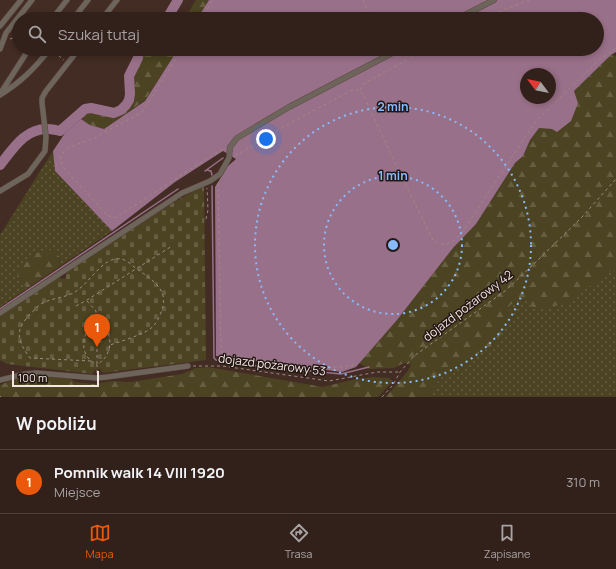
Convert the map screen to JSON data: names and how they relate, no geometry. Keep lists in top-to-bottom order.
{
  "streets": {
    "path": ["dojazd pożarowy 42", "dojazd pożarowy 53"]
  },
  "crossings": [
    ["dojazd pożarowy 42", "dojazd pożarowy 53"]
  ],
  "scale_bar": "100 m",
  "north": "top left",
  "page": {
    "search": "Szukaj tutaj",
    "pins": "1",
    "scale": "100 m",
    "heading": "W pobliżu",
    "list": [
      {
        "mark": "1",
        "name": "Pomnik walk 14 VIII 1920",
        "note": "Miejsce",
        "value": "310 m"
      }
    ],
    "nav": ["Mapa", "Trasa", "Zapisane"]
  },
  "rings": ["2 min", "1 min"]
}
